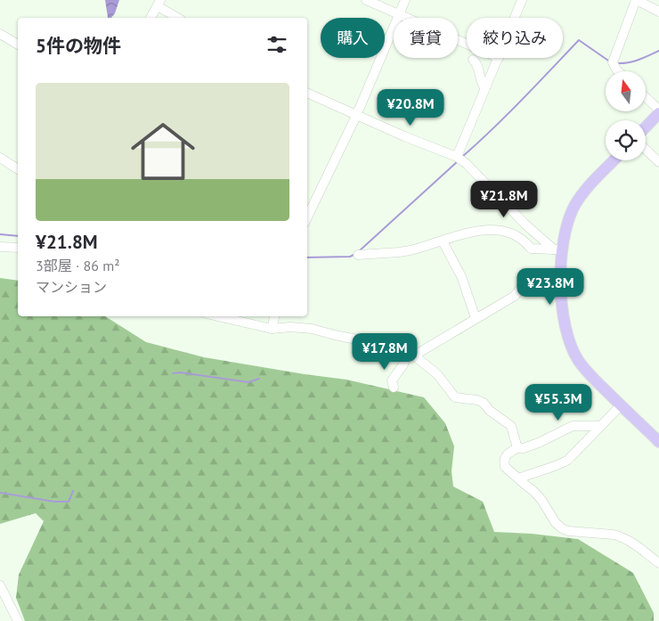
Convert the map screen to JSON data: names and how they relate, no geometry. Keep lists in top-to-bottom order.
{
  "north": "top",
  "page": {
    "chip": ["購入", "賃貸", "絞り込み"],
    "heading": "5件の物件",
    "list": [
      {
        "name": "¥21.8M",
        "note": "3部屋 · 86 m² · マンション"
      }
    ],
    "price": [
      "¥20.8M",
      "¥21.8M",
      "¥23.8M",
      "¥17.8M",
      "¥55.3M"
    ]
  }
}
